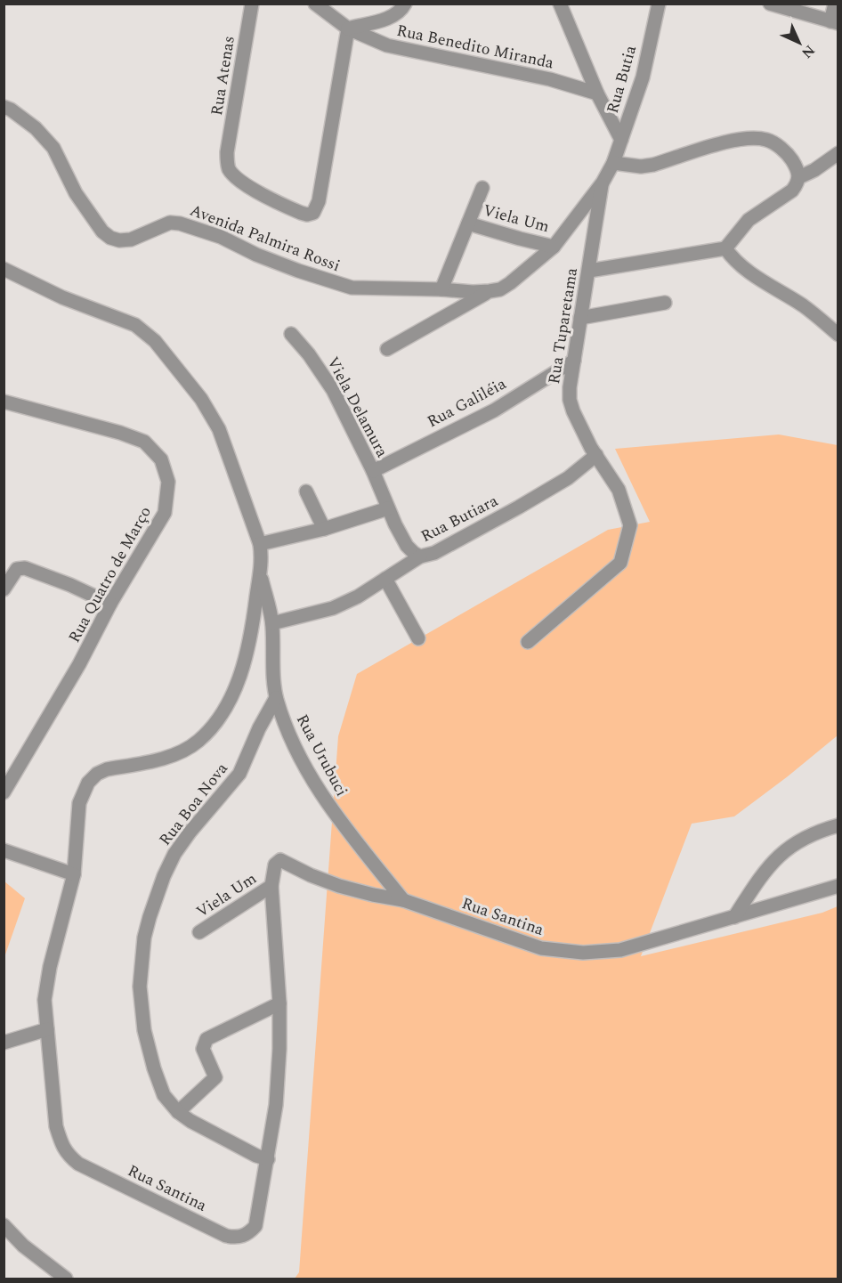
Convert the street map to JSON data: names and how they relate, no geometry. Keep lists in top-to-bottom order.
{
  "streets": {
    "street": [
      "Rua Benedito Miranda",
      "Rua Atenas",
      "Rua Butia",
      "Viela Um",
      "Avenida Palmira Rossi",
      "Rua Tuparetama",
      "Rua Galiléia",
      "Viela Delamura",
      "Rua Butiara",
      "Rua Quatro de Março",
      "Rua Urubuci",
      "Rua Boa Nova",
      "Rua Santina"
    ]
  },
  "crossings": [
    ["Rua Benedito Miranda", "Rua Atenas"],
    ["Rua Butia", "Avenida Palmira Rossi"],
    ["Viela Um", "Avenida Palmira Rossi"],
    ["Viela Um", "Rua Santina"],
    ["Avenida Palmira Rossi", "Rua Tuparetama"],
    ["Rua Tuparetama", "Rua Galiléia"],
    ["Rua Tuparetama", "Rua Butiara"],
    ["Rua Galiléia", "Viela Delamura"],
    ["Rua Galiléia", "Rua Butiara"],
    ["Viela Delamura", "Rua Butiara"],
    ["Rua Urubuci", "Rua Boa Nova"],
    ["Rua Urubuci", "Rua Santina"],
    ["Rua Boa Nova", "Rua Santina"]
  ],
  "north": "bottom right"
}
